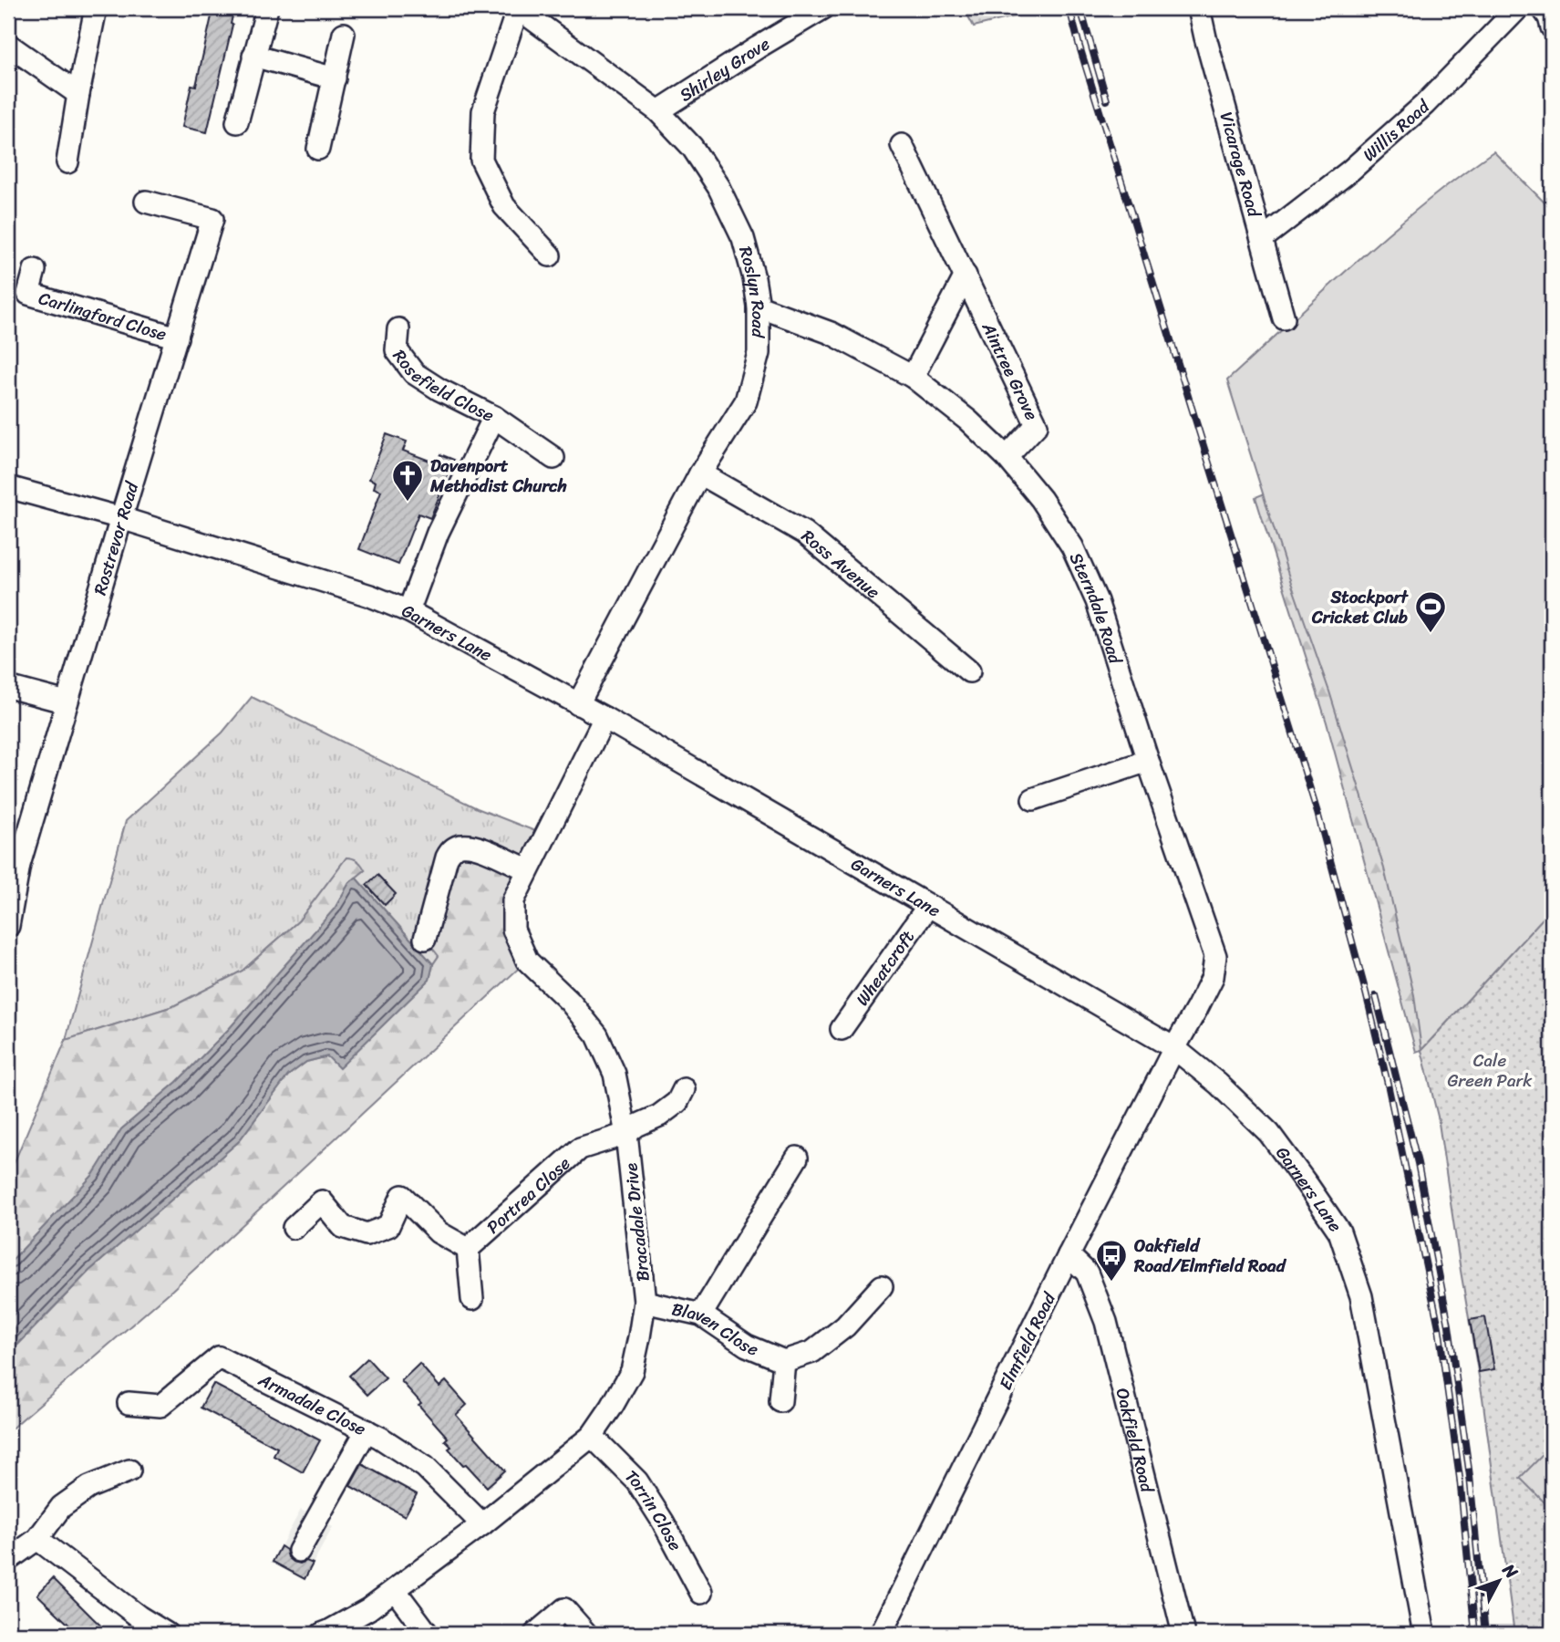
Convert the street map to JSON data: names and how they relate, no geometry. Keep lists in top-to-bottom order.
{
  "streets": {
    "street": [
      "Shirley Grove",
      "Willis Road",
      "Vicarage Road",
      "Roslyn Road",
      "Carlingford Close",
      "Aintree Grove",
      "Rosefield Close",
      "Rostrevor Road",
      "Ross Avenue",
      "Sterndale Road",
      "Garners Lane",
      "Wheatcroft",
      "Portrea Close",
      "Bracadale Drive",
      "Blaven Close",
      "Elmfield Road",
      "Armadale Close",
      "Oakfield Road",
      "Torrin Close"
    ]
  },
  "crossings": [
    ["Shirley Grove", "Roslyn Road"],
    ["Willis Road", "Vicarage Road"],
    ["Roslyn Road", "Ross Avenue"],
    ["Roslyn Road", "Sterndale Road"],
    ["Roslyn Road", "Garners Lane"],
    ["Carlingford Close", "Rostrevor Road"],
    ["Aintree Grove", "Sterndale Road"],
    ["Rosefield Close", "Garners Lane"],
    ["Rostrevor Road", "Garners Lane"],
    ["Sterndale Road", "Garners Lane"],
    ["Sterndale Road", "Elmfield Road"],
    ["Garners Lane", "Wheatcroft"],
    ["Garners Lane", "Bracadale Drive"],
    ["Garners Lane", "Elmfield Road"],
    ["Portrea Close", "Bracadale Drive"],
    ["Bracadale Drive", "Blaven Close"],
    ["Bracadale Drive", "Armadale Close"],
    ["Bracadale Drive", "Torrin Close"],
    ["Elmfield Road", "Oakfield Road"]
  ],
  "parks": ["Cale Green Park"],
  "places": {
    "church": ["Davenport Methodist Church"],
    "sports": ["Stockport Cricket Club"],
    "bus stop": ["Oakfield Road/Elmfield Road"]
  },
  "north": "top right"
}
